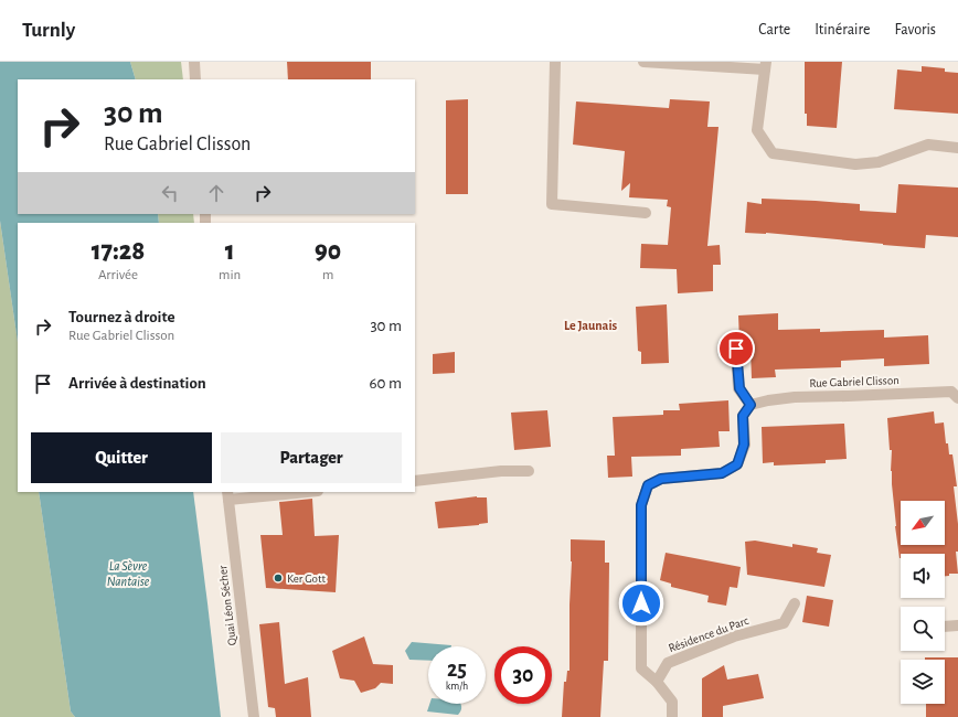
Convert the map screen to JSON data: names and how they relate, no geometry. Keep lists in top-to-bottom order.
{
  "streets": {
    "street": ["Rue Gabriel Clisson", "Quai Léon Sécher", "Résidence du Parc"]
  },
  "districts": ["Le Jaunais"],
  "water": ["La Sèvre Nantaise"],
  "places": ["Ker Gott"],
  "north": "bottom left",
  "page": {
    "header": "Turnly",
    "nav": ["Carte", "Itinéraire", "Favoris"],
    "turn": ["30 m", "Rue Gabriel Clisson"],
    "eta": [
      "17:28",
      "Arrivée",
      "1",
      "min",
      "90",
      "m"
    ],
    "list": [
      {
        "name": "Tournez à droite",
        "note": "Rue Gabriel Clisson",
        "value": "30 m"
      },
      {
        "name": "Arrivée à destination",
        "value": "60 m"
      }
    ],
    "buttons": ["Quitter", "Partager"],
    "speed": "25 km/h",
    "limit": "30"
  }
}
